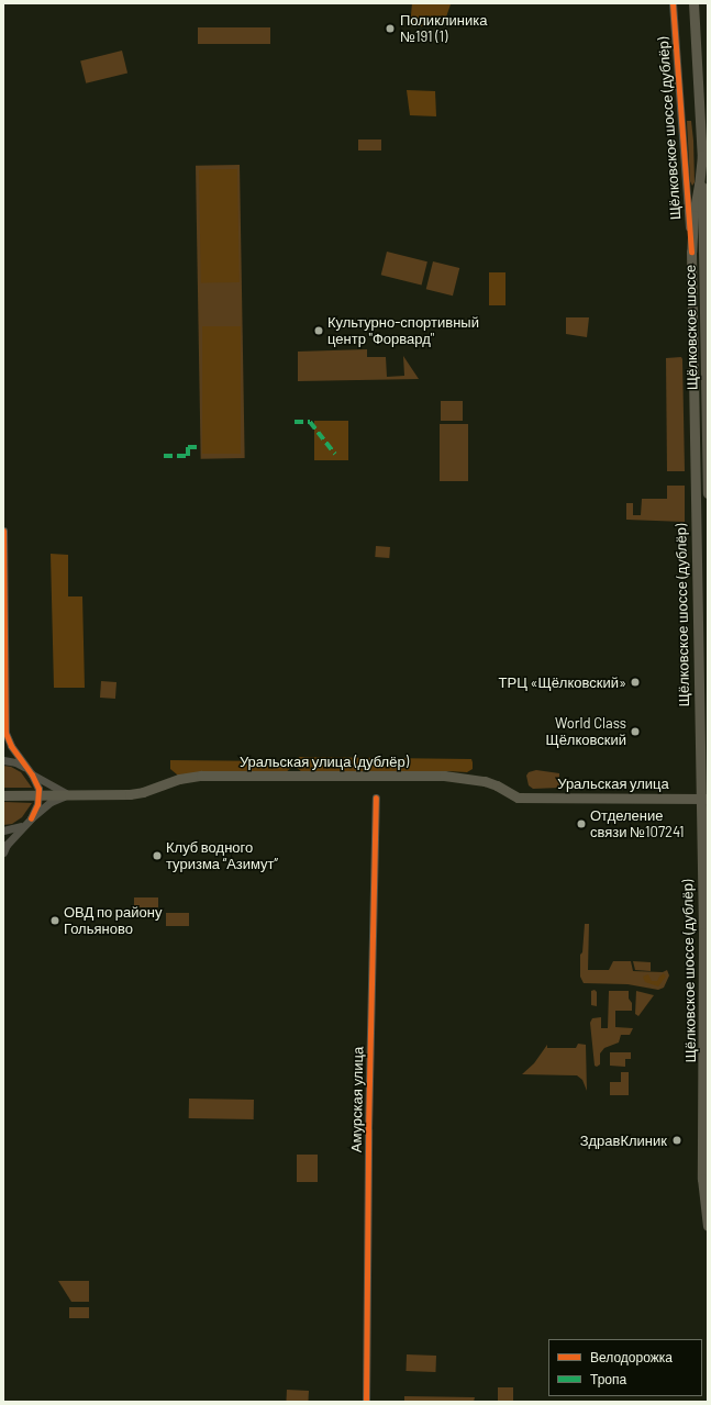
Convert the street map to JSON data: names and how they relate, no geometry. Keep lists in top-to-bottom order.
{
  "streets": {
    "main road": [
      "Щёлковское шоссе (дублёр)",
      "Щёлковское шоссе",
      "Уральская улица (дублёр)",
      "Уральская улица"
    ],
    "street": ["Амурская улица"]
  },
  "crossings": [
    ["Щёлковское шоссе (дублёр)", "Уральская улица"],
    ["Уральская улица (дублёр)", "Уральская улица"]
  ],
  "places": [
    "Поликлиника №191 (1)",
    "Культурно-спортивный центр \"Форвард\"",
    "ТРЦ «Щёлковский»",
    "World Class Щёлковский",
    "Отделение связи №107241",
    "Клуб водного туризма “Азимут”",
    "ОВД по району Гольяново",
    "ЗдравКлиник"
  ],
  "legend": ["Велодорожка", "Тропа"]
}
